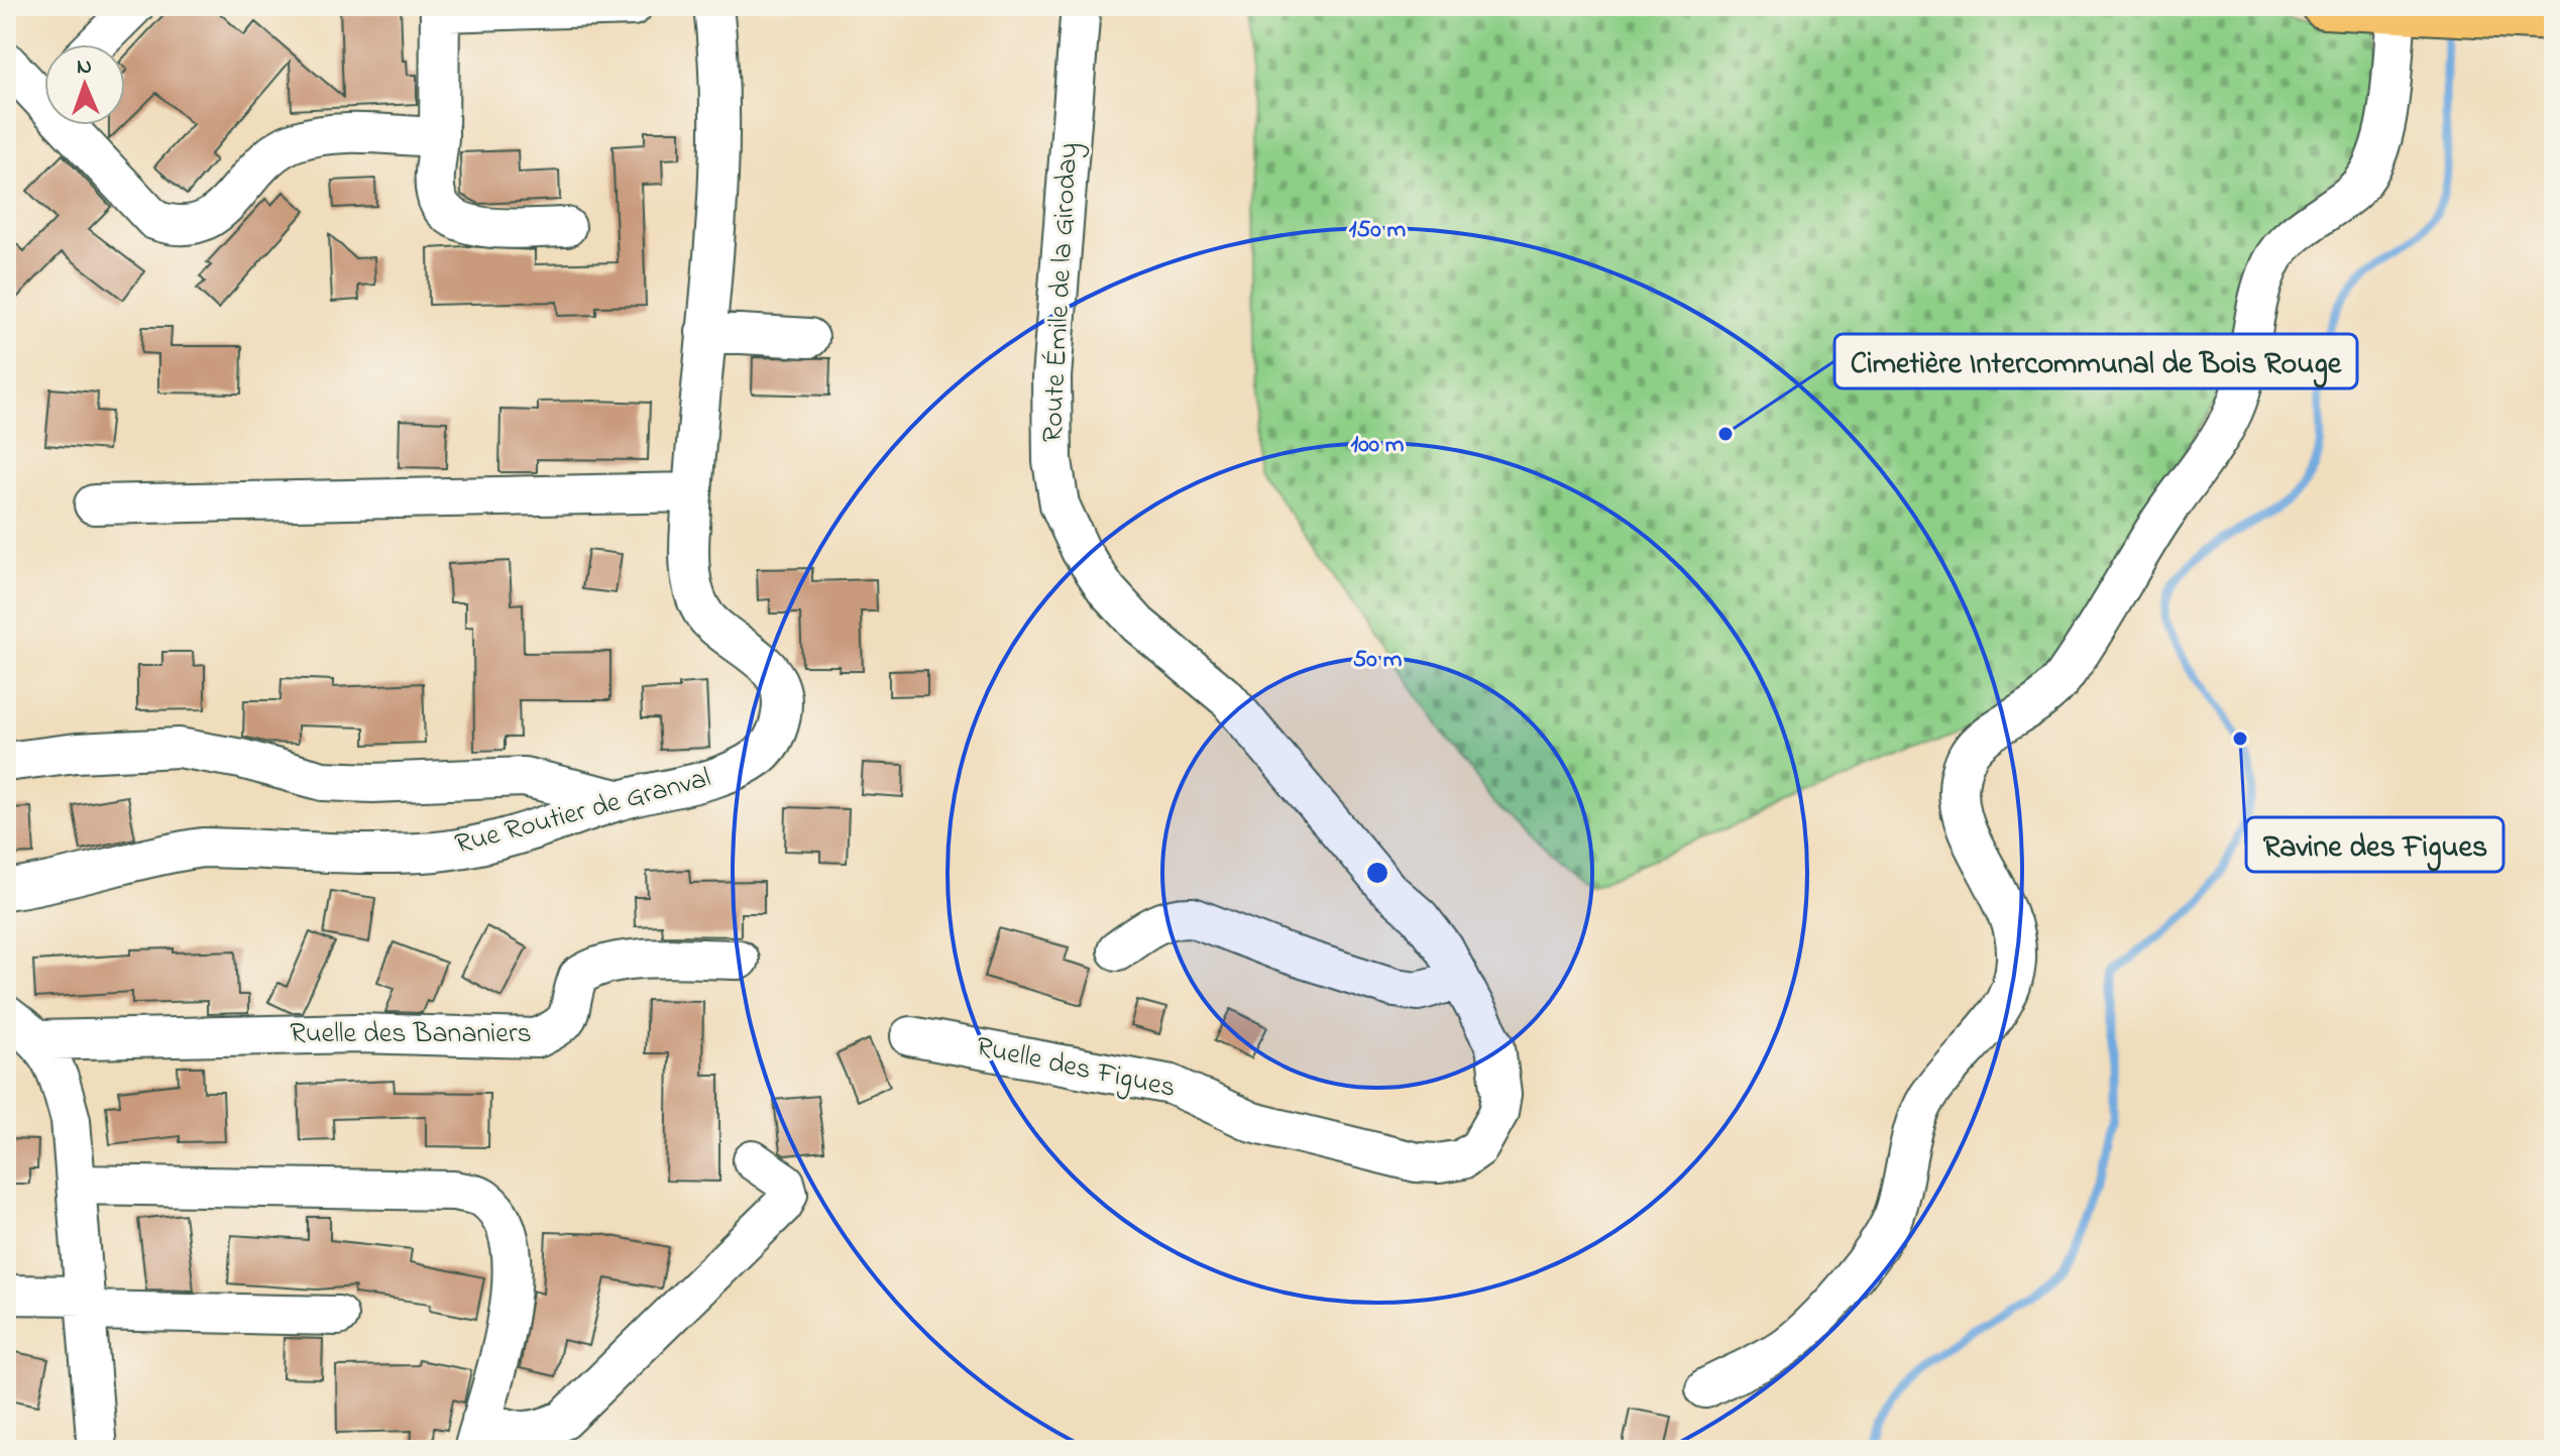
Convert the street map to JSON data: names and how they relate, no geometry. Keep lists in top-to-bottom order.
{
  "streets": {
    "street": [
      "Route Émile de la Giroday",
      "Rue Routier de Granval",
      "Ruelle des Bananiers",
      "Ruelle des Figues"
    ]
  },
  "crossings": [
    ["Route Émile de la Giroday", "Ruelle des Figues"]
  ],
  "places": ["Cimetière Intercommunal de Bois Rouge", "Ravine des Figues"],
  "north": "top",
  "rings": ["150 m", "100 m", "50 m"]
}
